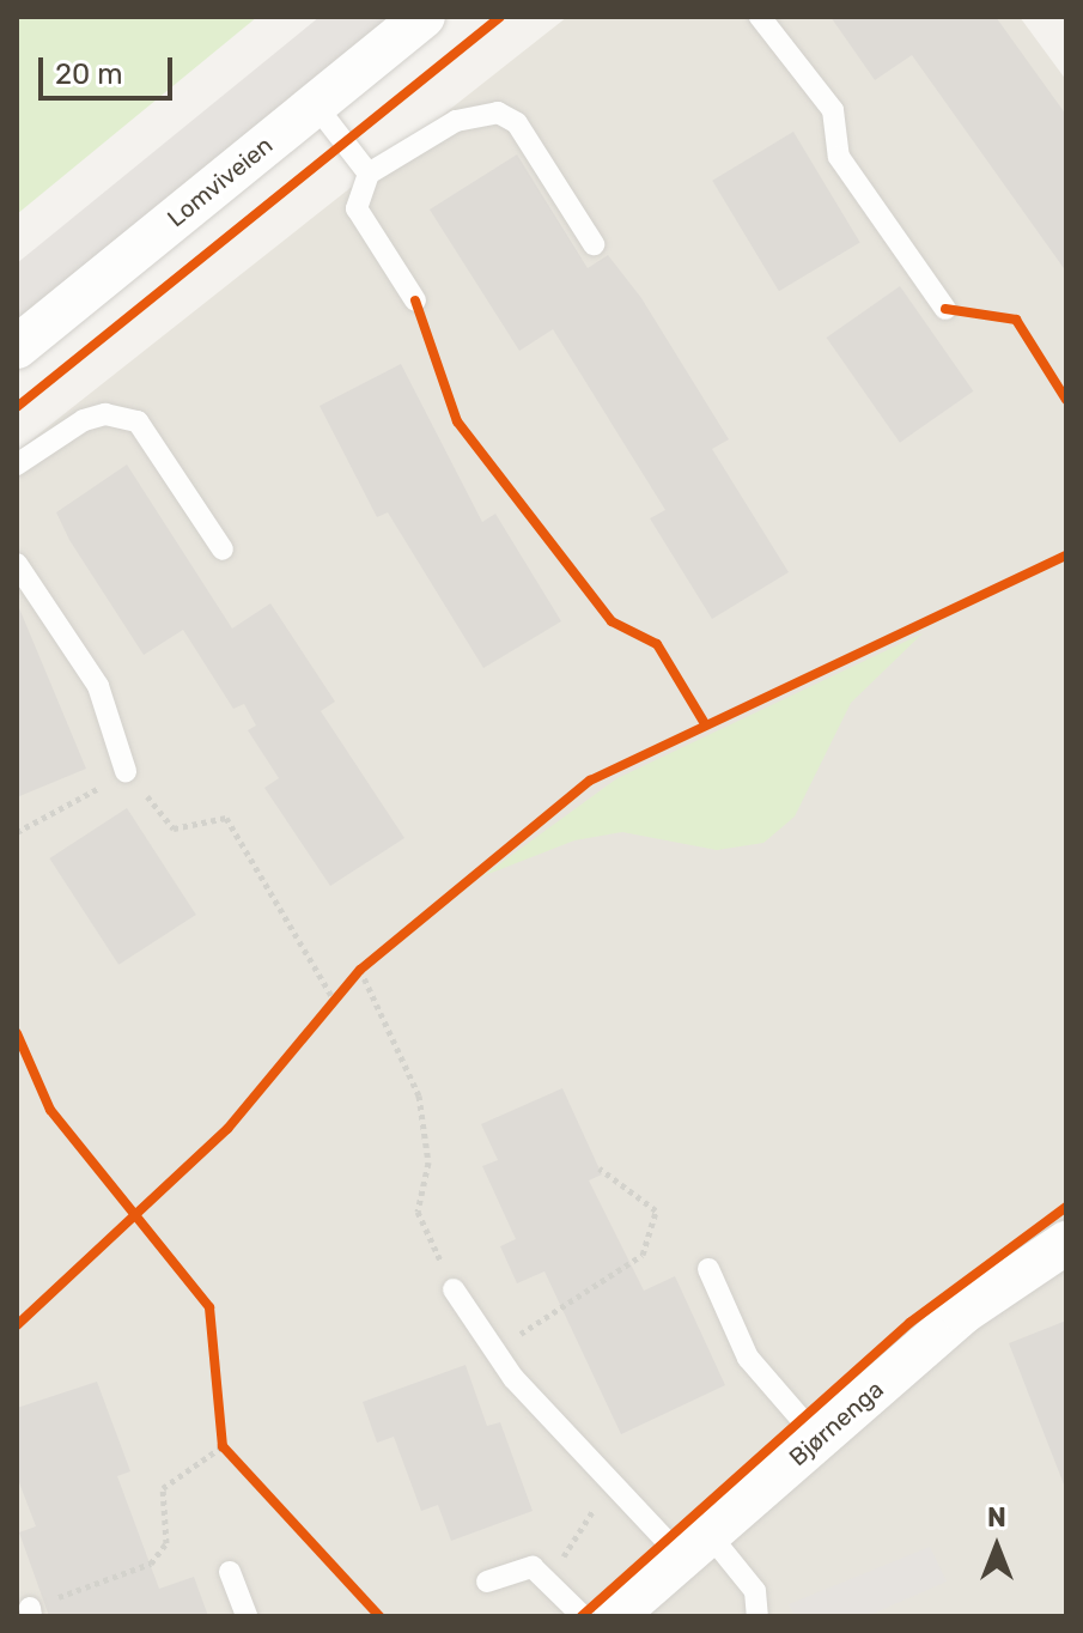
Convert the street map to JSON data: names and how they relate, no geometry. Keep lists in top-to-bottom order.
{
  "streets": {
    "street": ["Lomviveien", "Bjørnenga"]
  },
  "scale_bar": "20 m",
  "north": "top"
}
